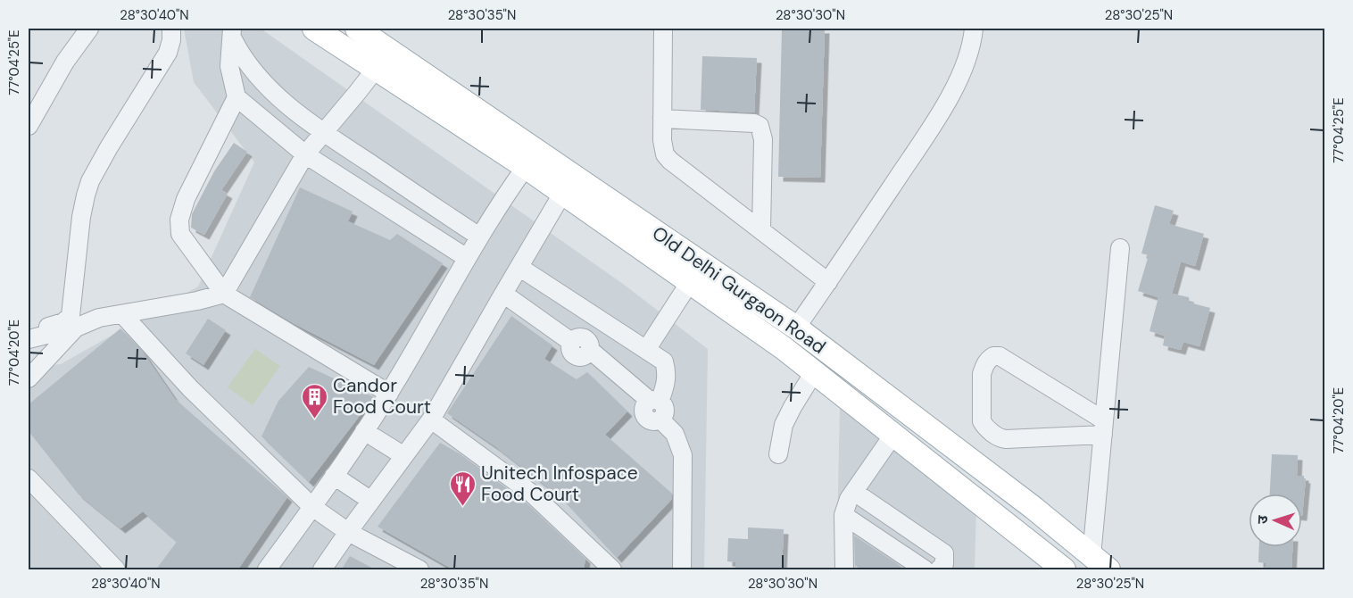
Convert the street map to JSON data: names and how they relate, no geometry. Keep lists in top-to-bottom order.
{
  "streets": {
    "main road": ["Old Delhi Gurgaon Road"]
  },
  "places": {
    "building": ["Candor Food Court"],
    "restaurant": ["Unitech Infospace Food Court"]
  },
  "north": "left",
  "coordinates": [
    "28°30'40\"N",
    "28°30'35\"N",
    "28°30'30\"N",
    "28°30'25\"N",
    "77°04'25\"E",
    "77°04'20\"E"
  ]
}
